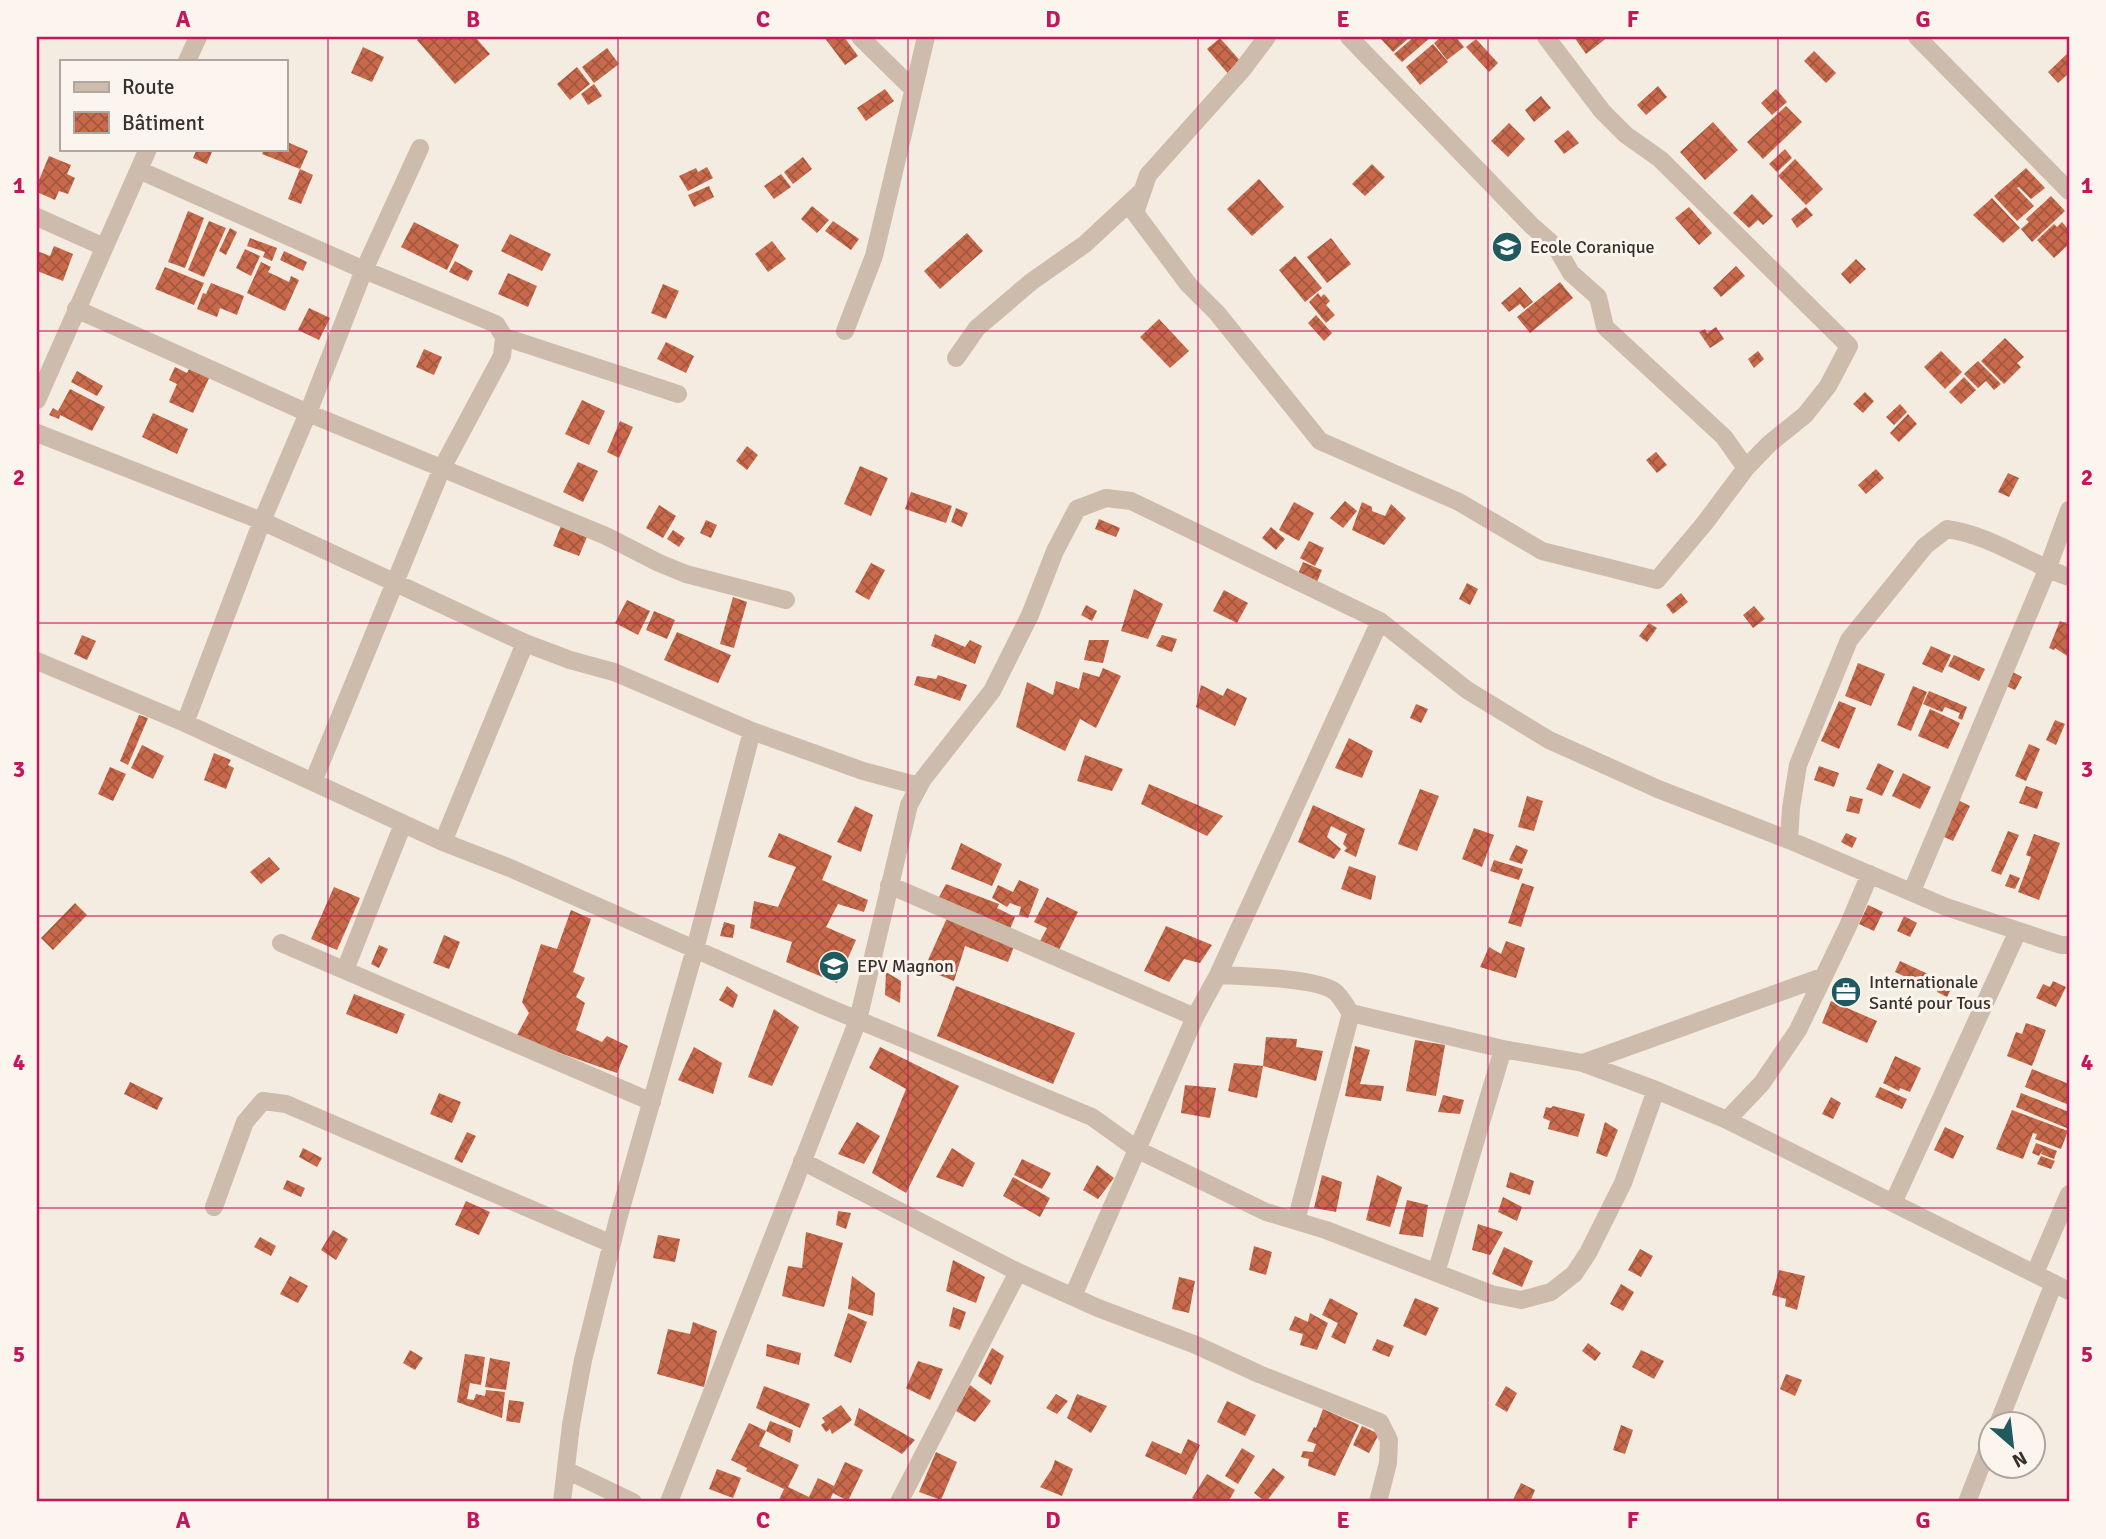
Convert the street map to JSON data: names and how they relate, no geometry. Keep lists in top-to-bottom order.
{
  "places": {
    "school or university": ["Ecole Coranique", "EPV Magnon"],
    "office": ["Internationale Santé pour Tous"]
  },
  "legend": ["Route", "Bâtiment"],
  "north": "bottom right",
  "grid": {
    "columns": [
      "A",
      "B",
      "C",
      "D",
      "E",
      "F",
      "G"
    ],
    "rows": [
      "1",
      "2",
      "3",
      "4",
      "5"
    ]
  }
}
